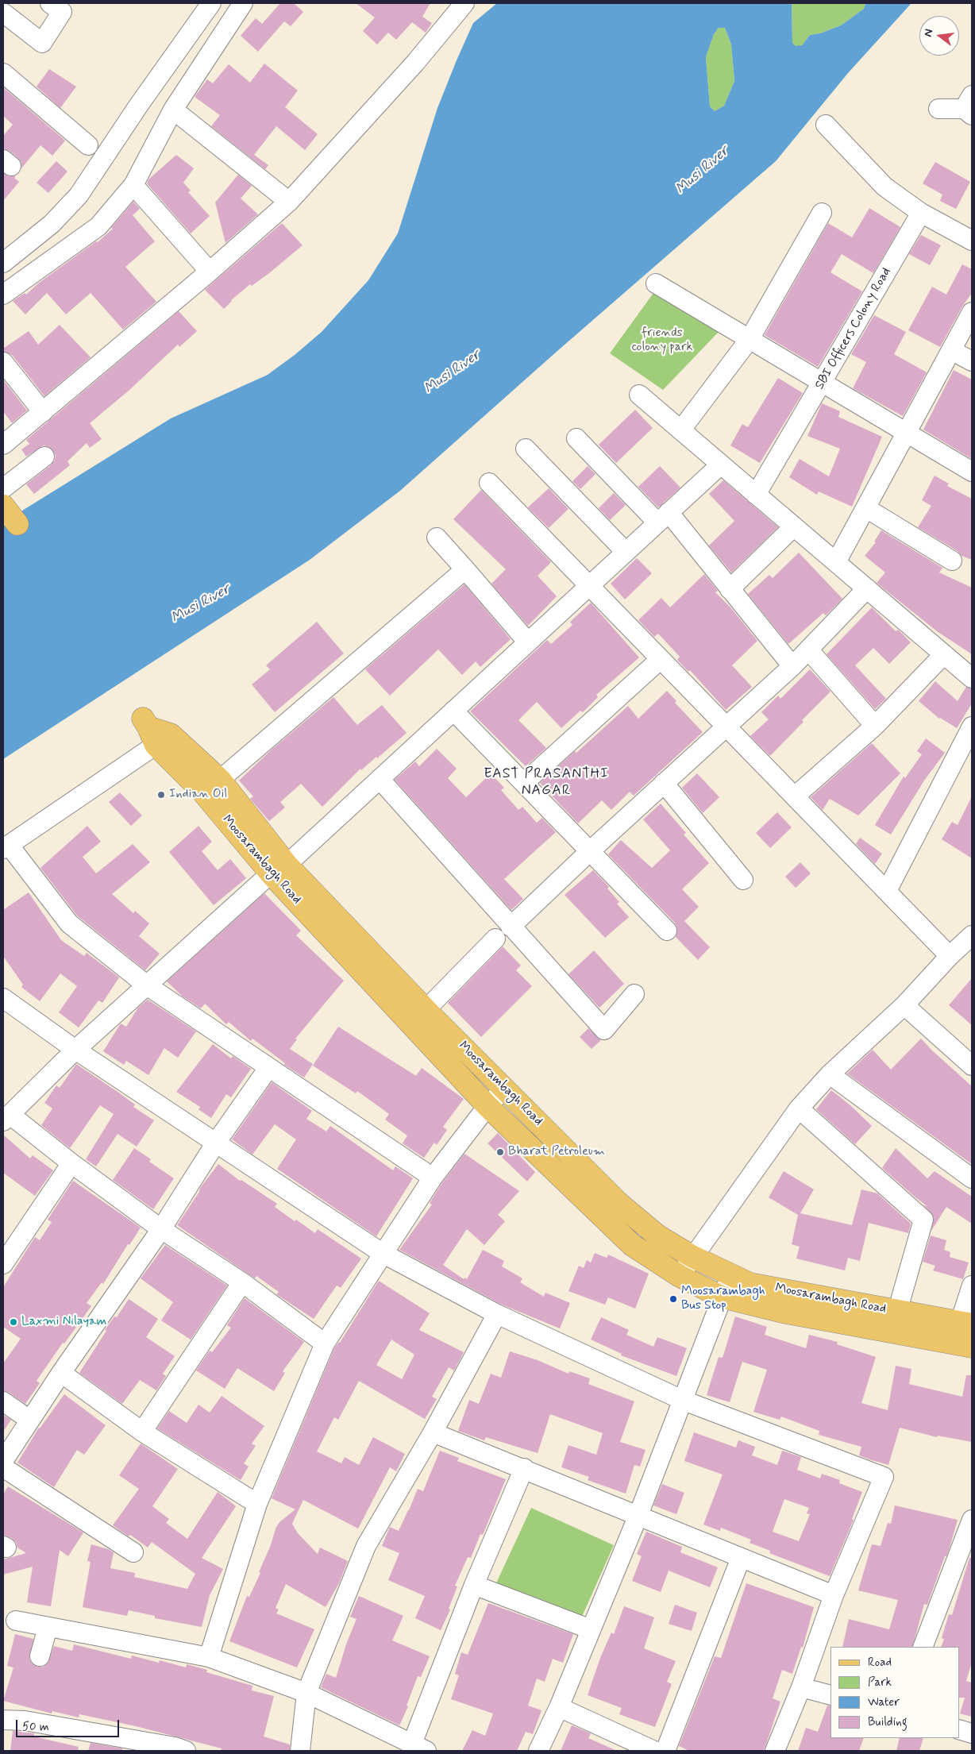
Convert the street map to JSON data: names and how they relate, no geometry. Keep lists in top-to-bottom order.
{
  "streets": {
    "main road": ["Moosarambagh Road"],
    "street": ["SBI Officers Colony Road"]
  },
  "districts": ["EAST PRASANTHI NAGAR"],
  "water": ["Musi River"],
  "parks": ["friends colony park"],
  "places": [
    "Indian Oil",
    "Bharat Petroleum",
    "Moosarambagh Bus Stop",
    "Laxmi Nilayam"
  ],
  "legend": [
    "Road",
    "Park",
    "Water",
    "Building"
  ],
  "scale_bar": "50 m",
  "north": "left"
}
